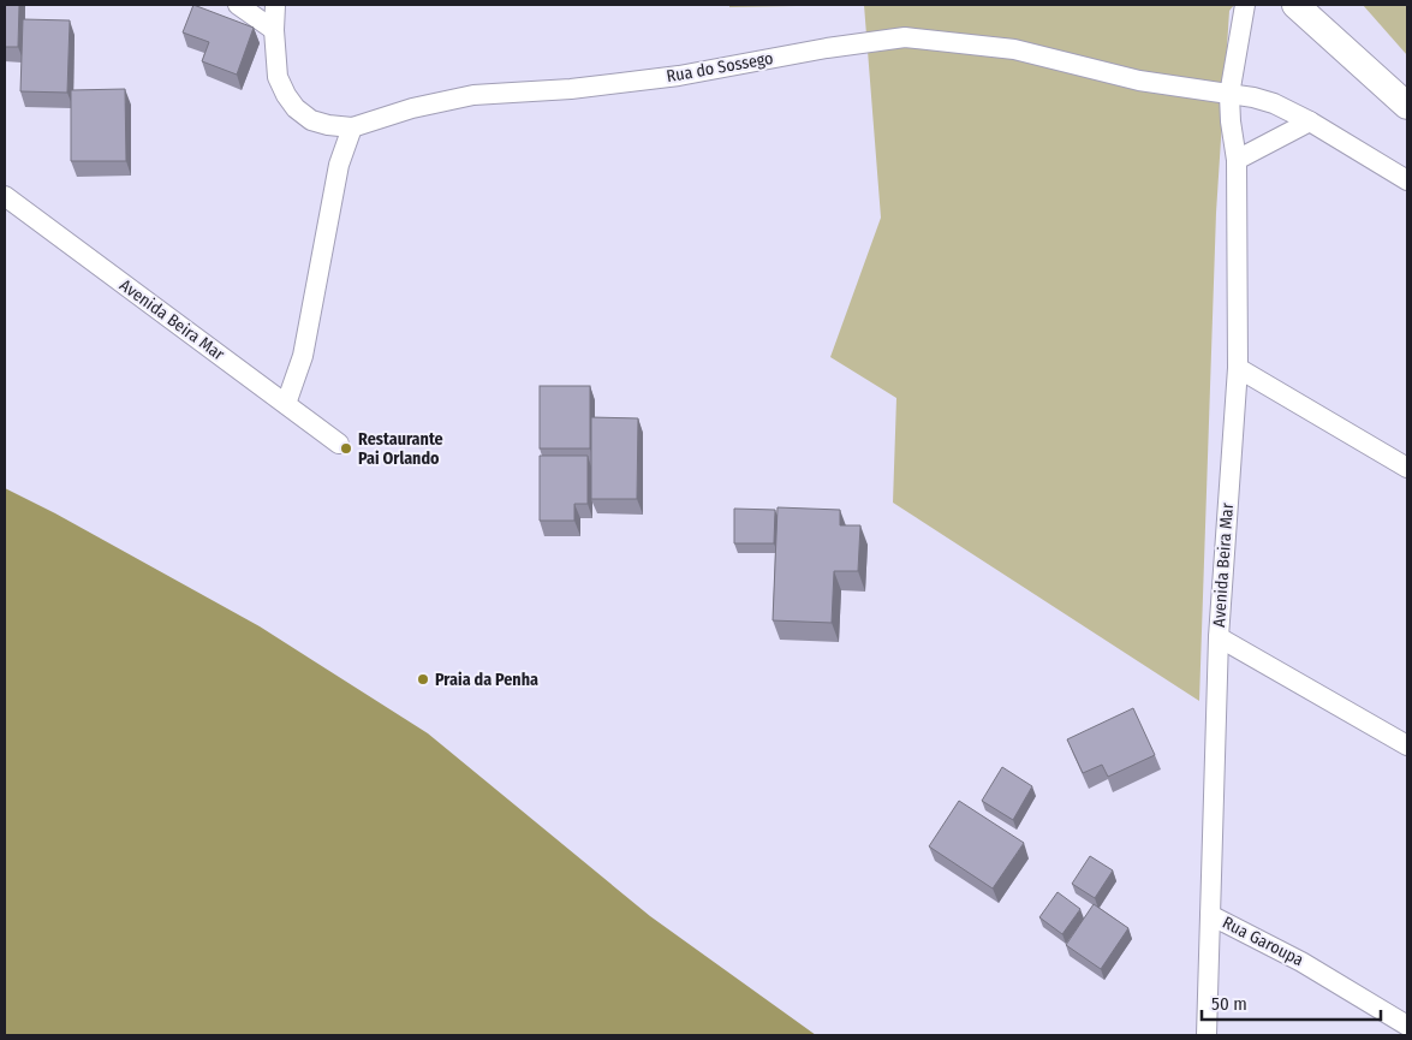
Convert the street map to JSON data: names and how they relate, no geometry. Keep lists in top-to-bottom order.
{
  "streets": {
    "street": ["Rua do Sossego", "Avenida Beira Mar", "Rua Garoupa"]
  },
  "crossings": [
    ["Rua do Sossego", "Avenida Beira Mar"],
    ["Avenida Beira Mar", "Rua Garoupa"]
  ],
  "places": ["Restaurante Pai Orlando", "Praia da Penha"],
  "scale_bar": "50 m"
}
